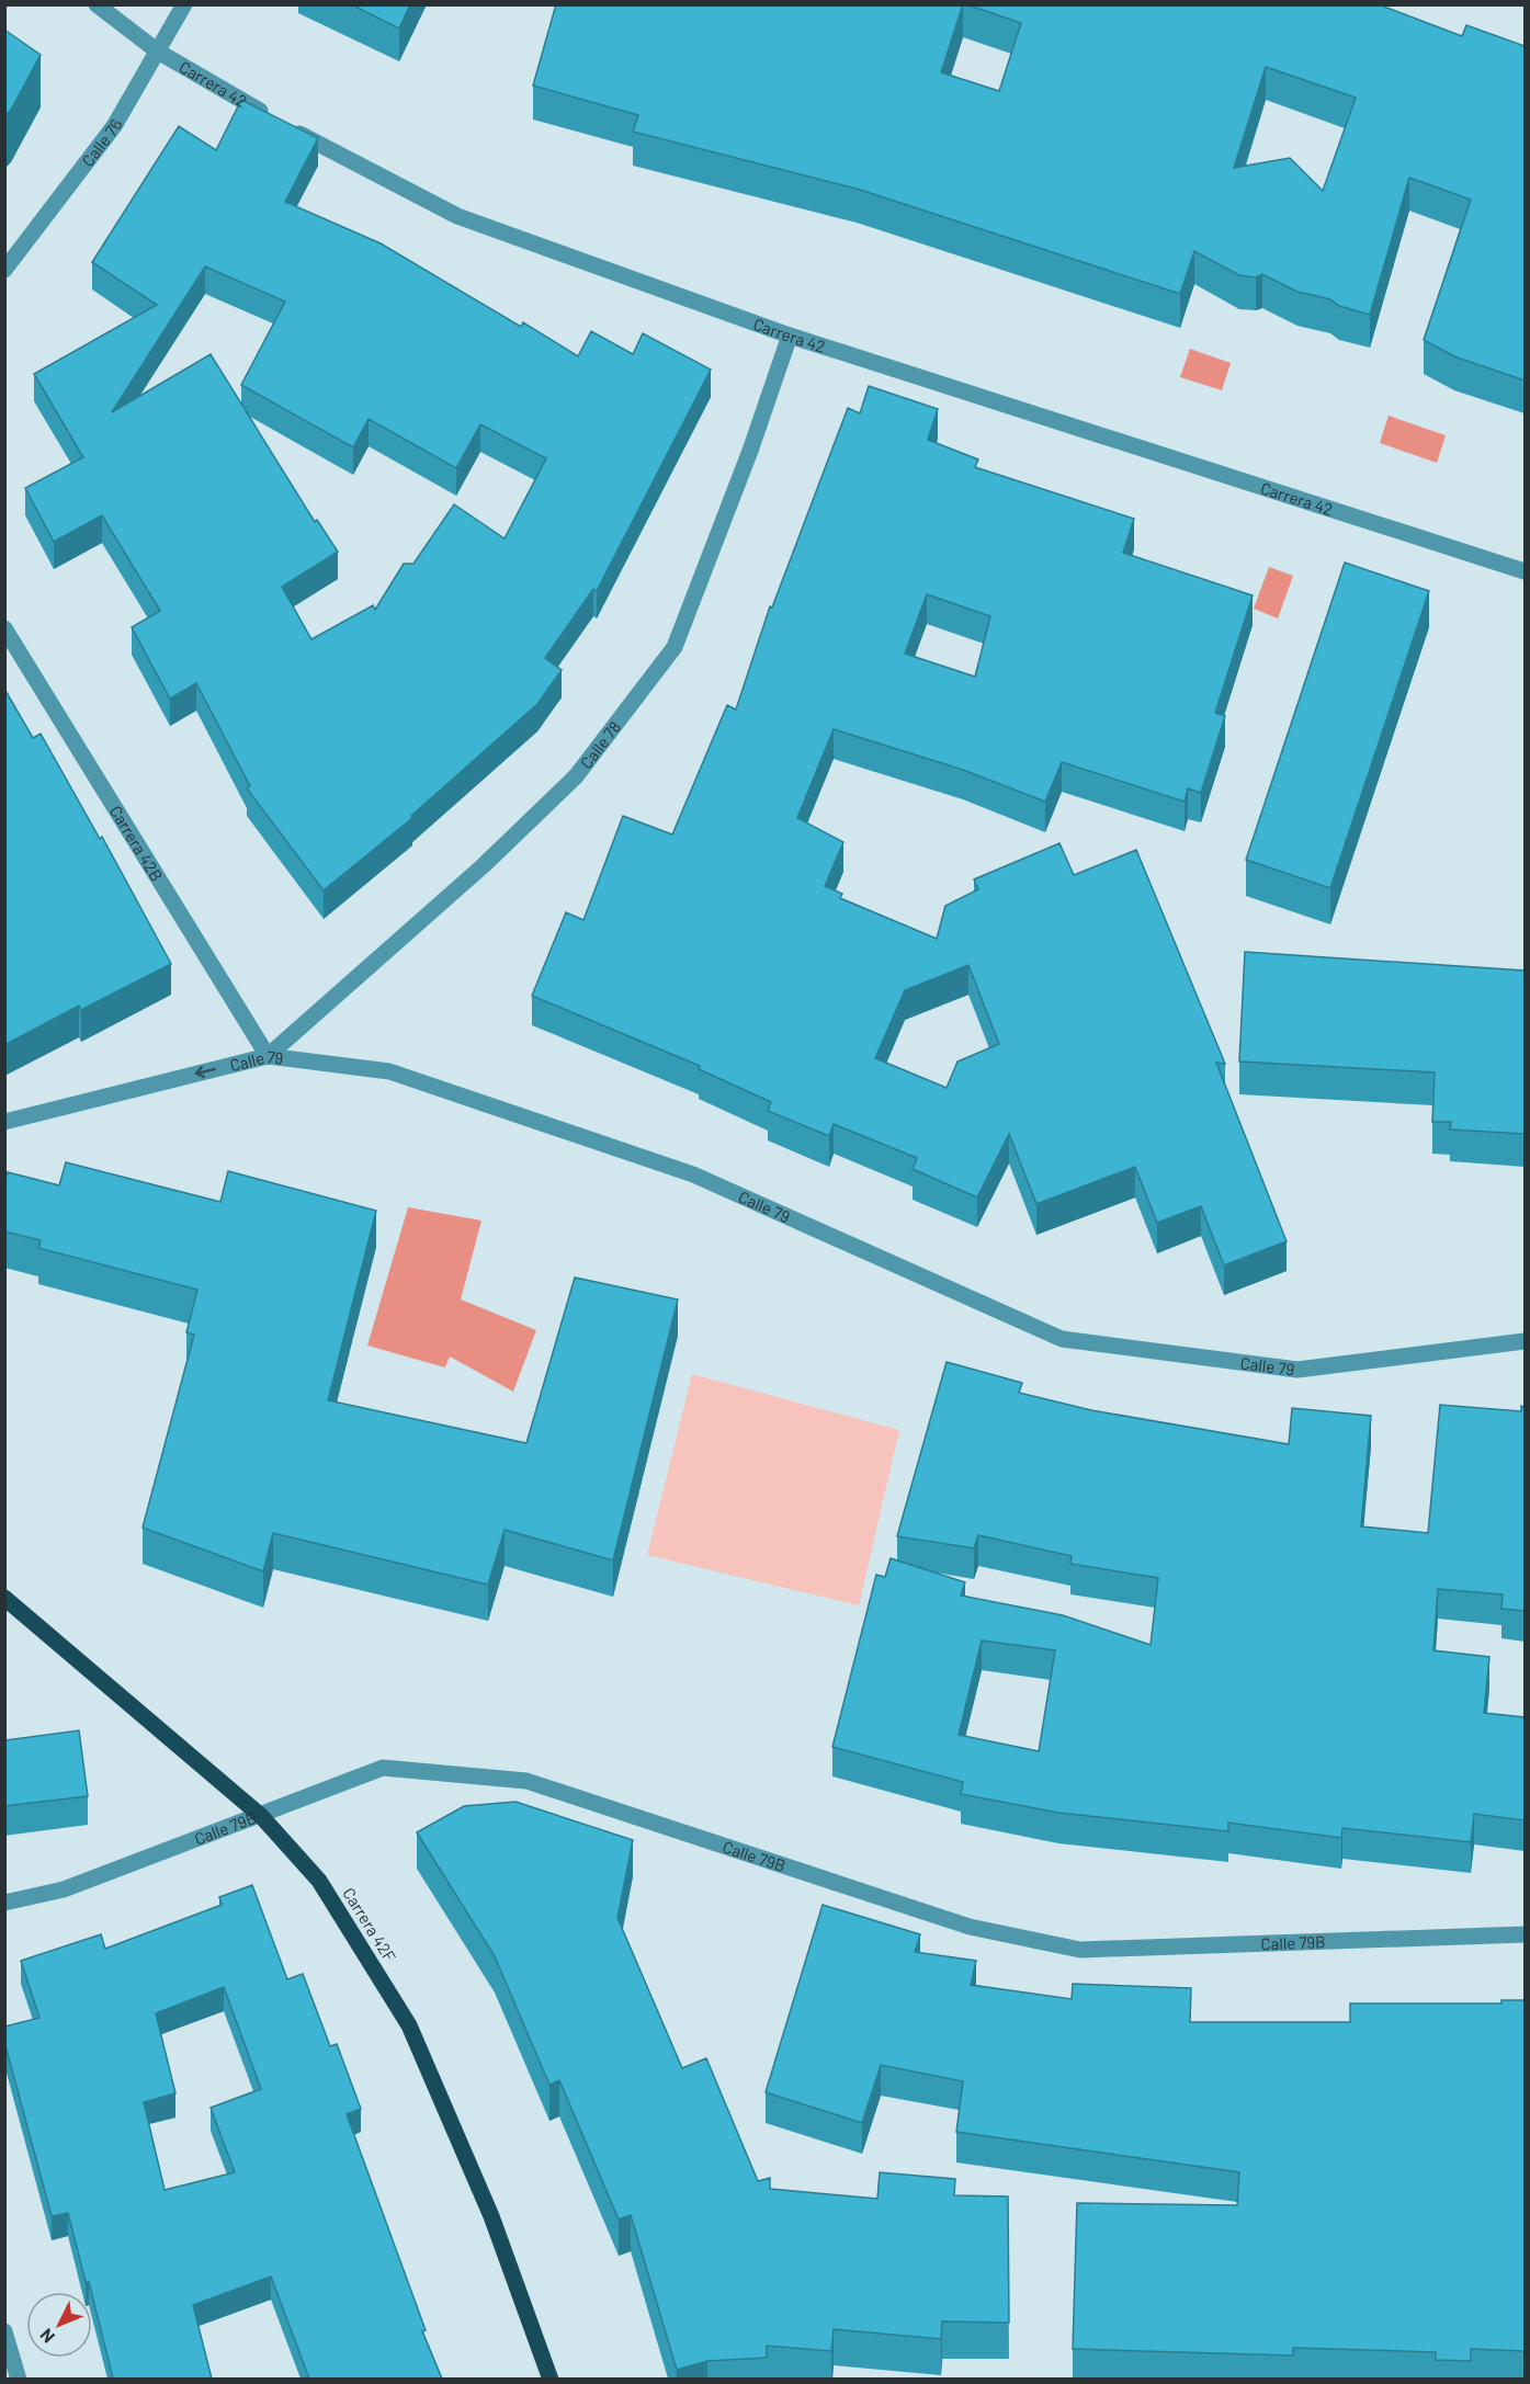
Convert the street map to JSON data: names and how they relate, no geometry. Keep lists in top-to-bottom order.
{
  "streets": {
    "main road": ["Carrera 42F"],
    "street": [
      "Carrera 42",
      "Calle 76",
      "Calle 78",
      "Carrera 42B",
      "Calle 79",
      "Calle 79B"
    ]
  },
  "crossings": [
    ["Carrera 42", "Calle 76"],
    ["Carrera 42", "Calle 78"],
    ["Calle 78", "Carrera 42B"],
    ["Calle 78", "Calle 79"],
    ["Carrera 42B", "Calle 79"],
    ["Calle 79B", "Carrera 42F"]
  ],
  "north": "bottom left"
}
